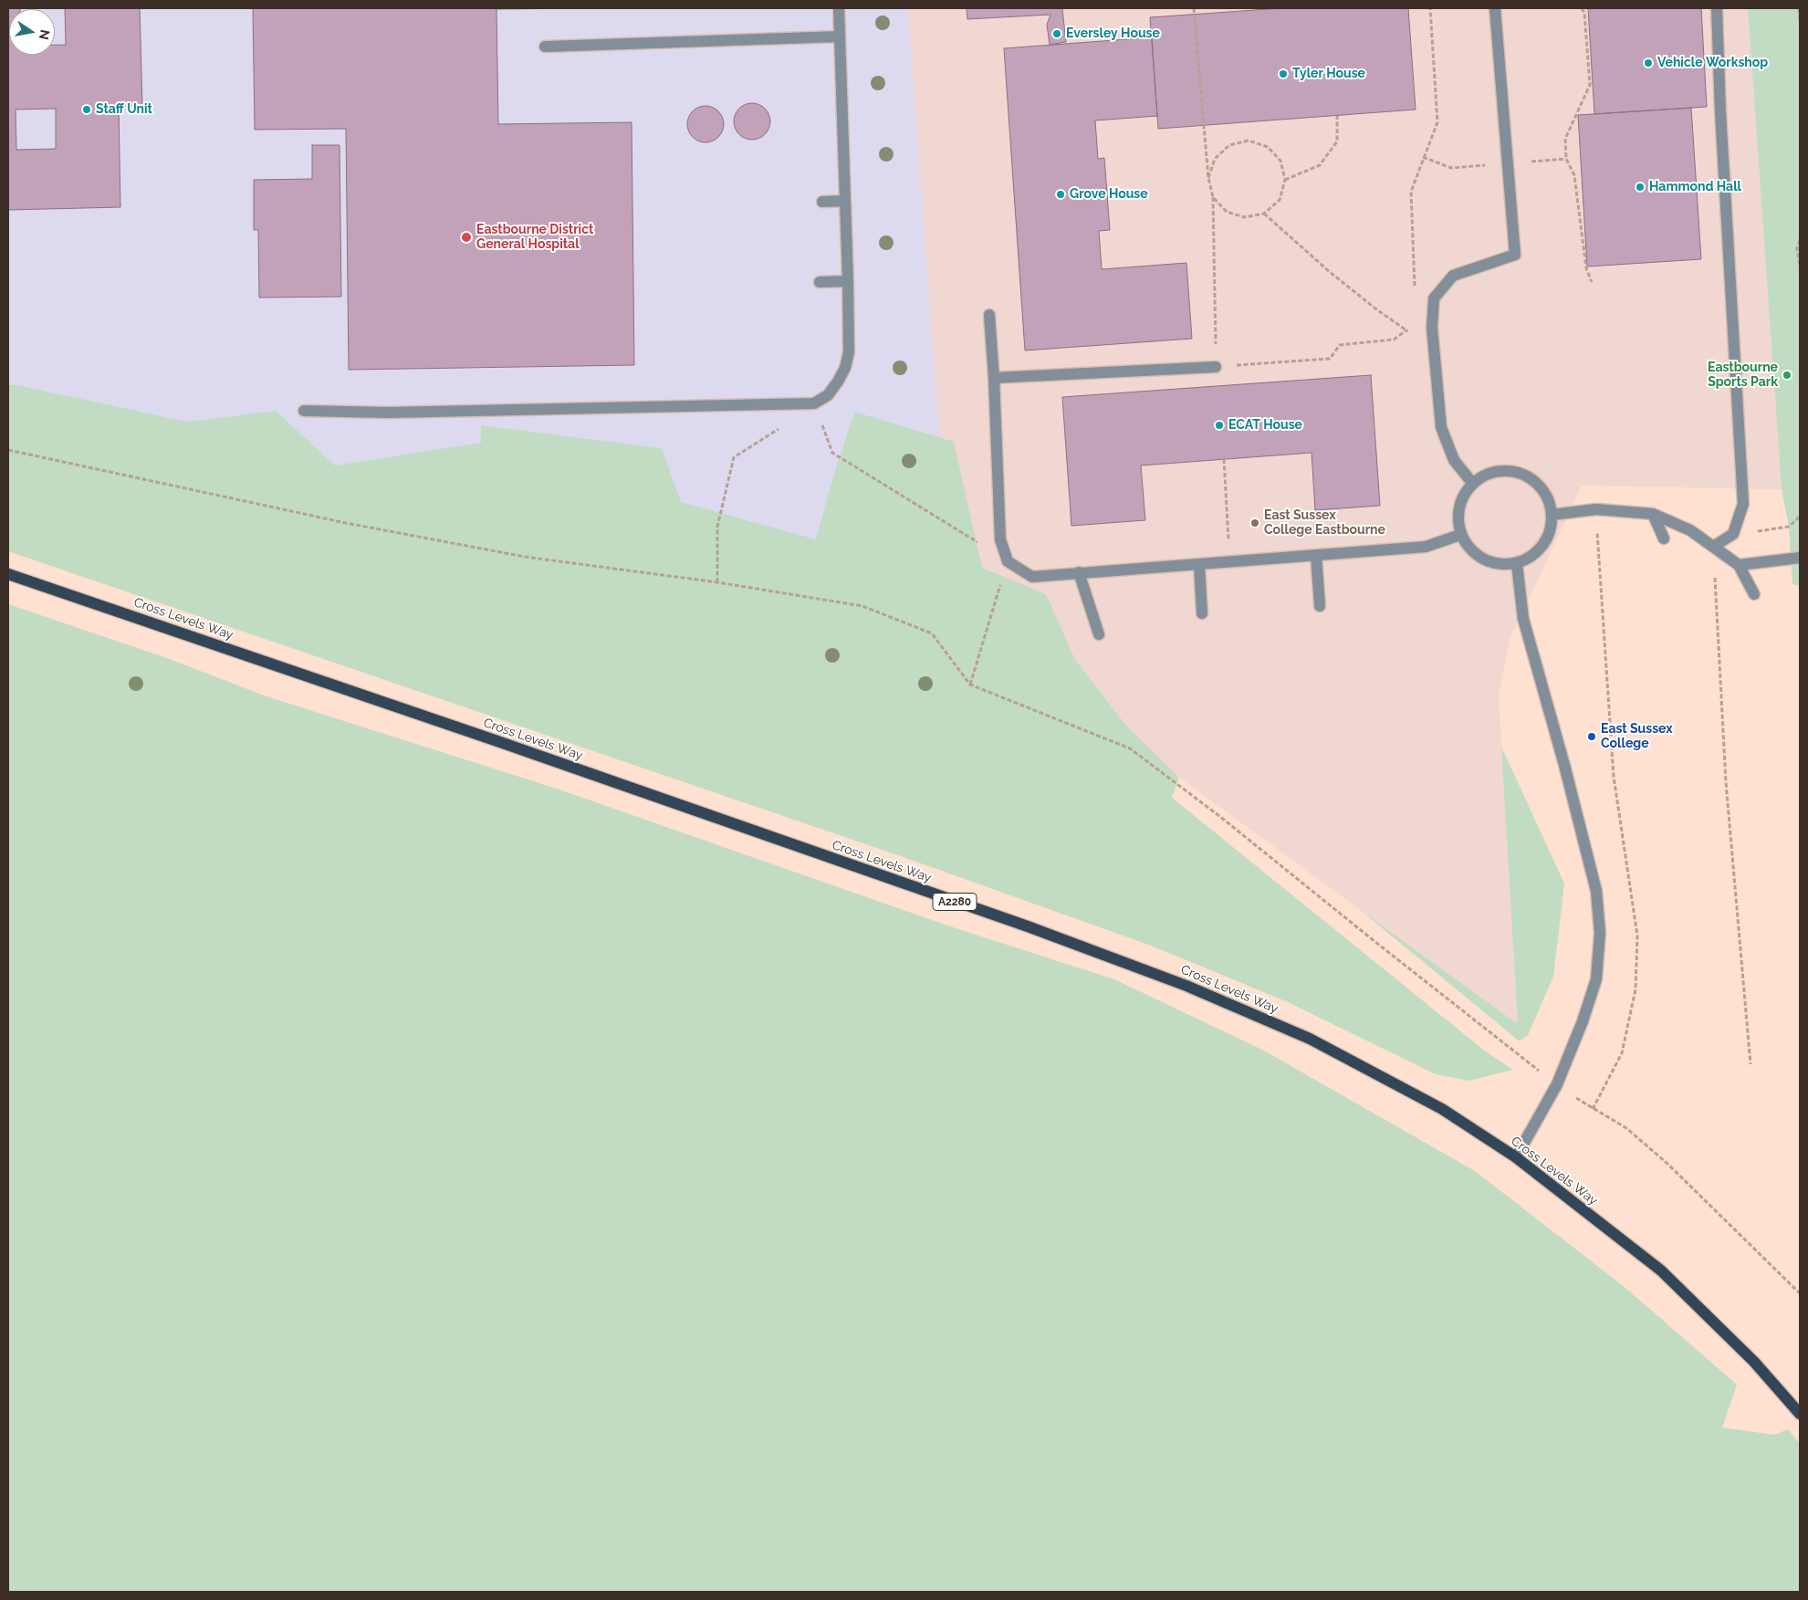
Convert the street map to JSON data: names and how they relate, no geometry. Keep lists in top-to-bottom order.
{
  "streets": {
    "main road": ["Cross Levels Way", "A2280"]
  },
  "places": [
    "Eversley House",
    "Vehicle Workshop",
    "Tyler House",
    "Staff Unit",
    "Hammond Hall",
    "Grove House",
    "Eastbourne District General Hospital",
    "Eastbourne Sports Park",
    "ECAT House",
    "East Sussex College Eastbourne",
    "East Sussex College"
  ],
  "north": "right"
}
